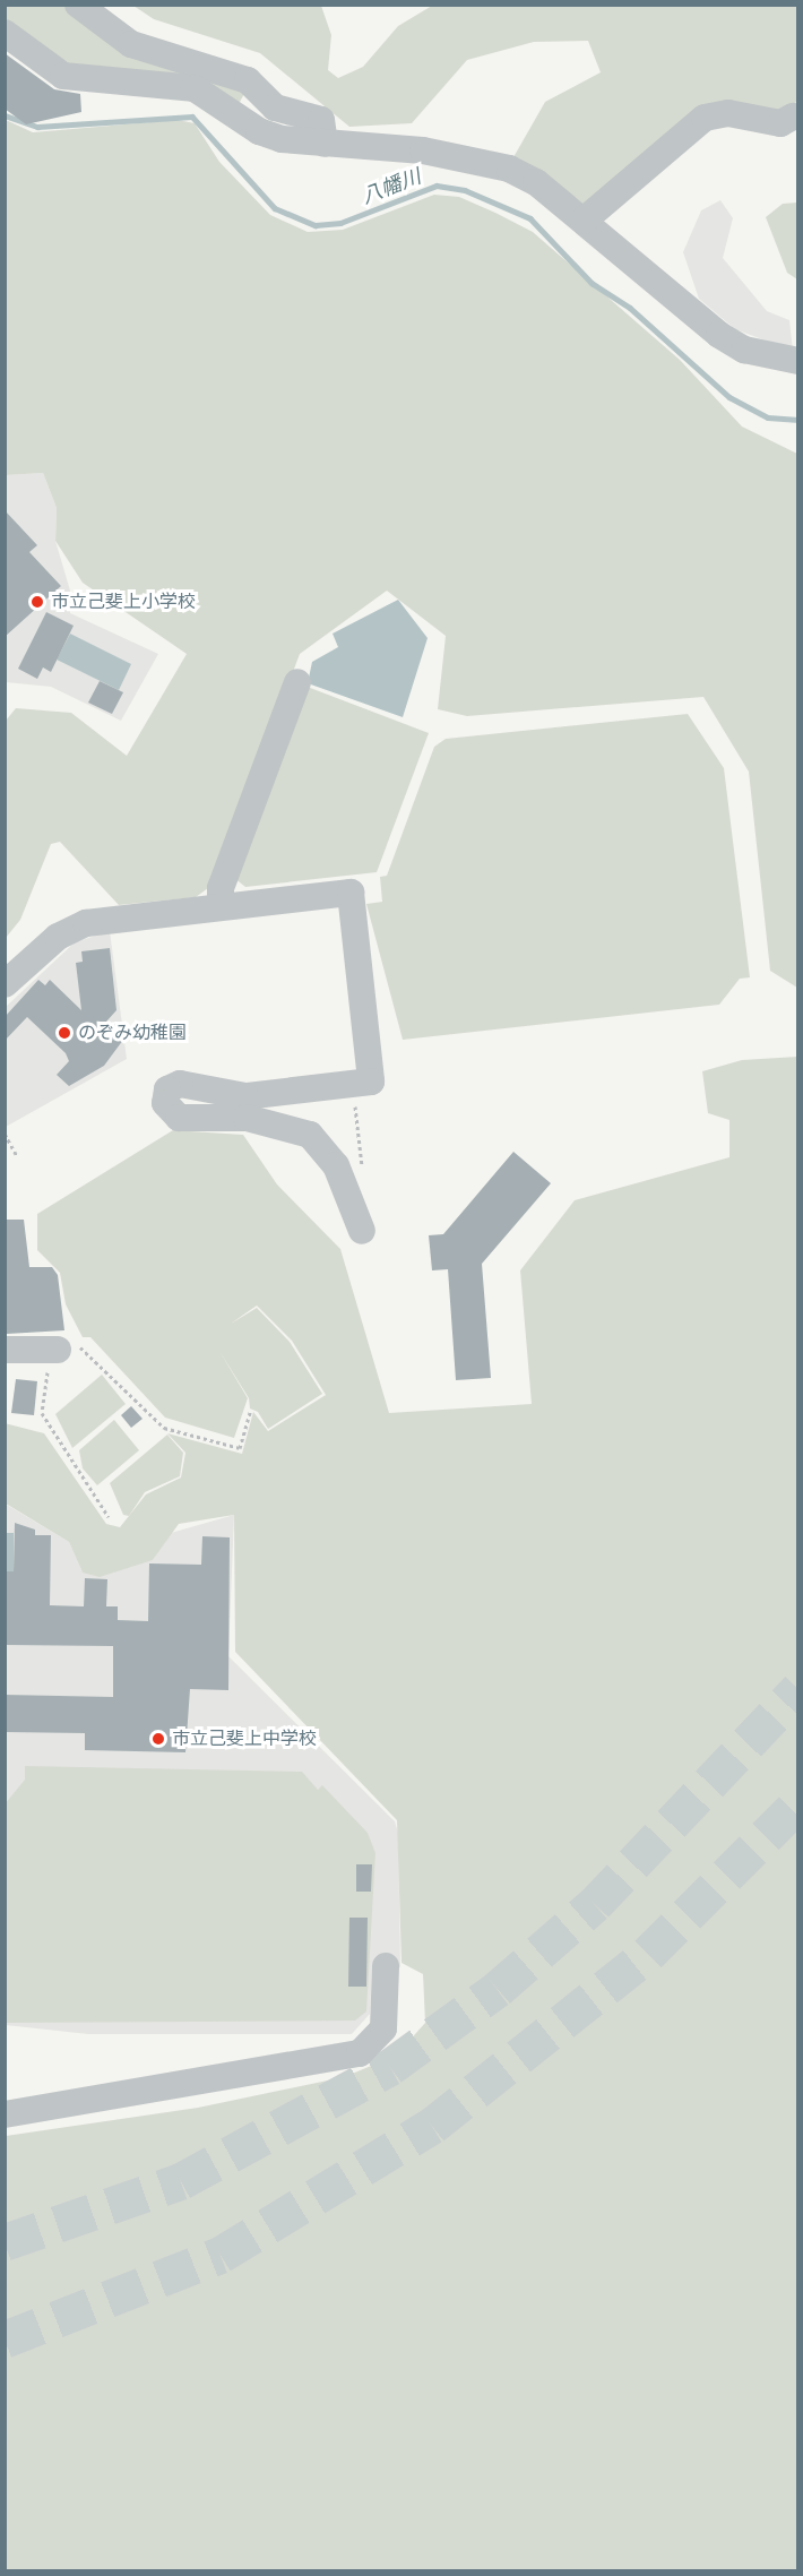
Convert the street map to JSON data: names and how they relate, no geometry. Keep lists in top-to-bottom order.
{
  "water": ["八幡川"],
  "places": ["市立己斐上小学校", "のぞみ幼稚園", "市立己斐上中学校"]
}
